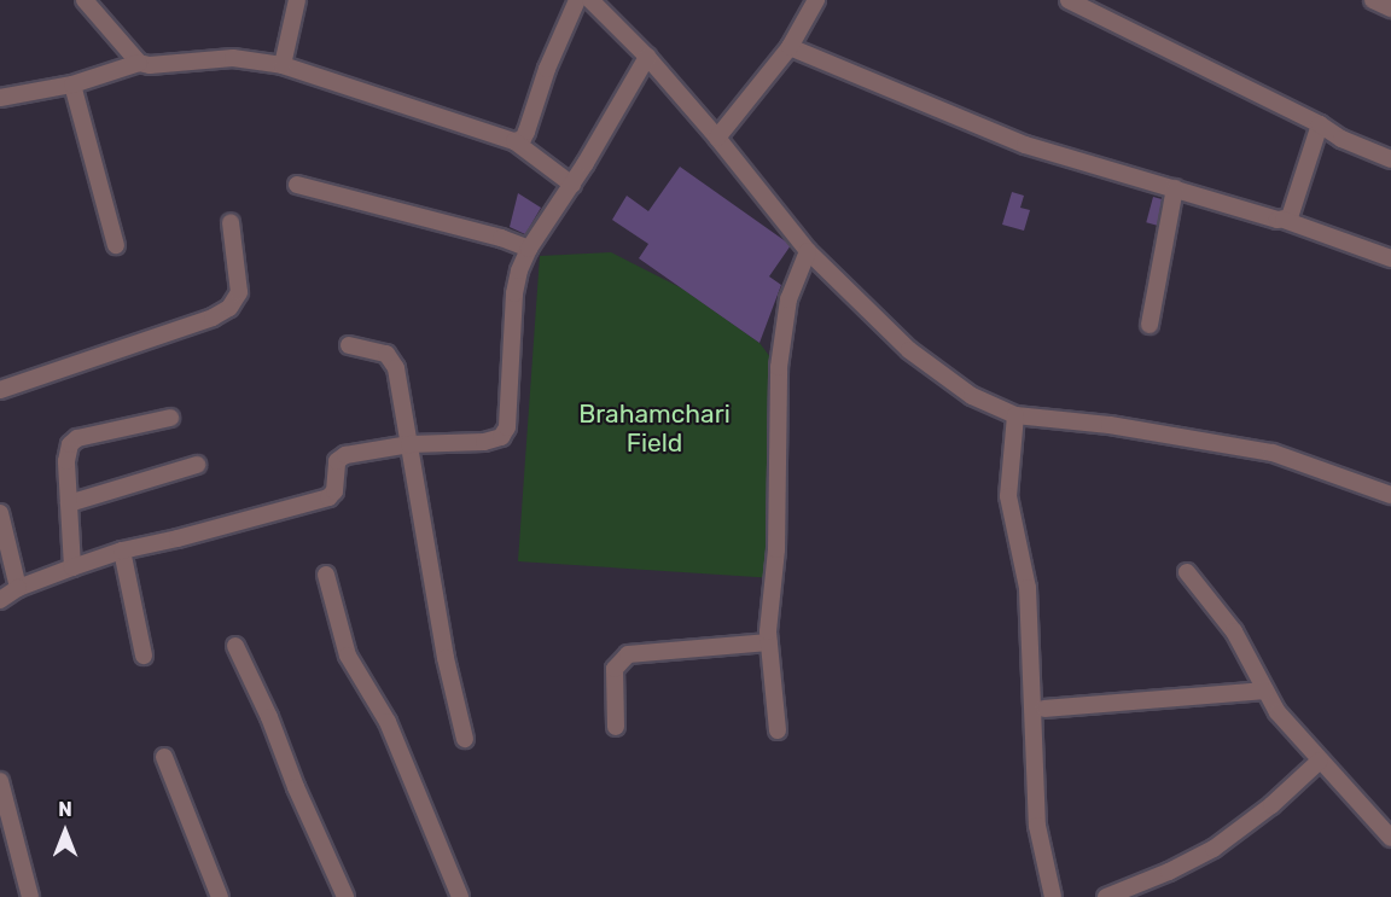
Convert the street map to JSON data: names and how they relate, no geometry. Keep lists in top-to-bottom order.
{
  "parks": ["Brahamchari Field"],
  "north": "top"
}
